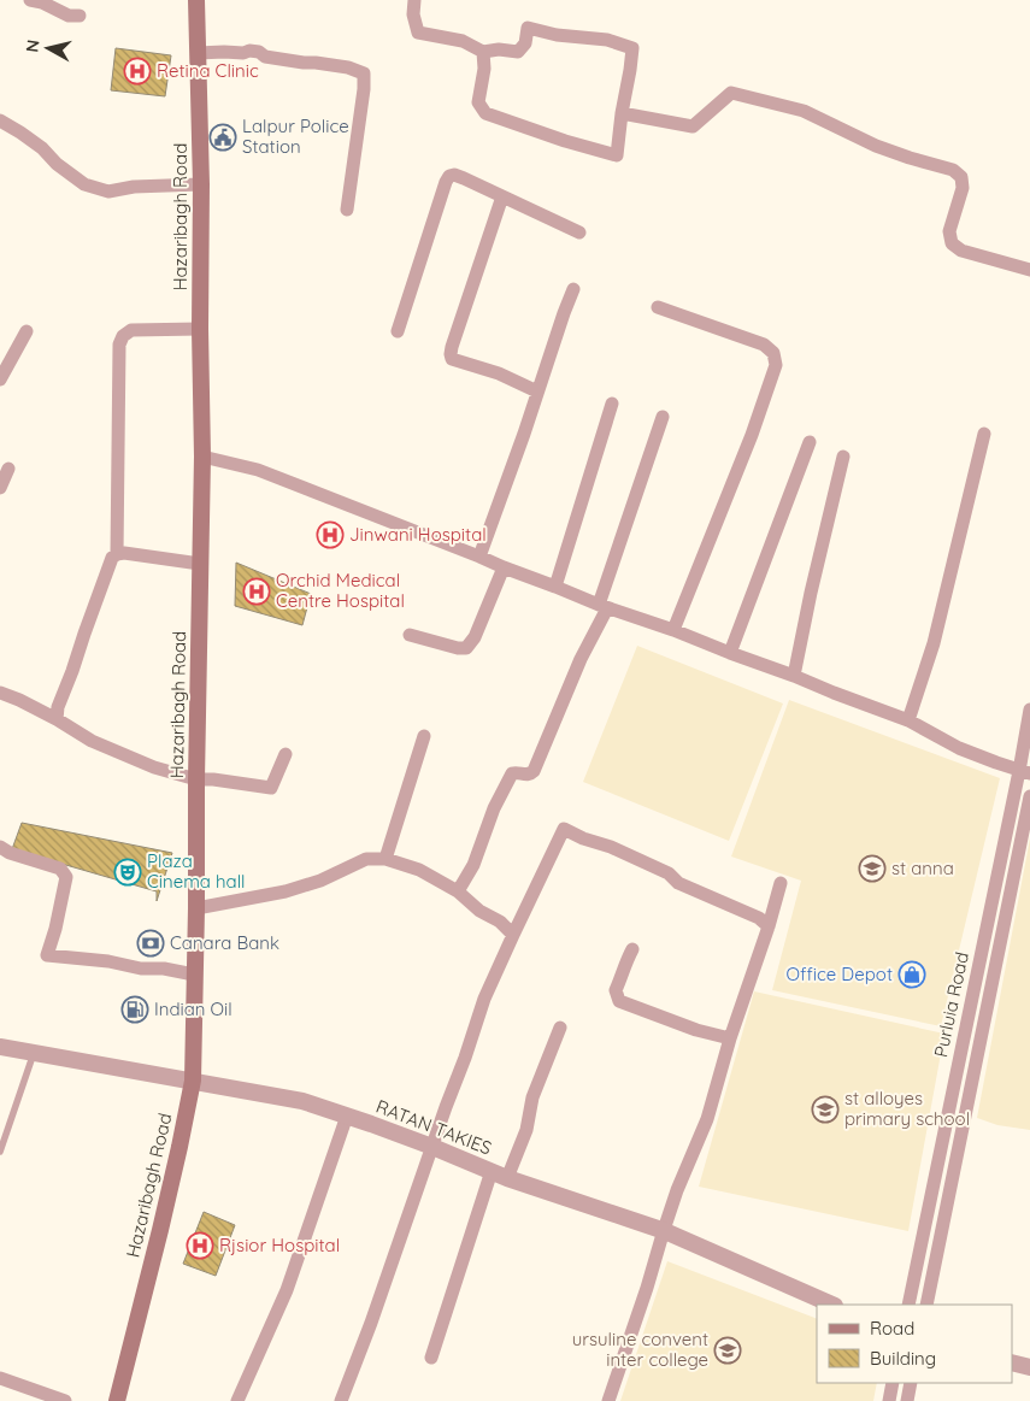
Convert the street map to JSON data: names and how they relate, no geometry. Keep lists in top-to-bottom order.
{
  "streets": {
    "main road": ["Hazaribagh Road"],
    "street": ["Purluia Road", "RATAN TAKIES"]
  },
  "crossings": [
    ["Hazaribagh Road", "RATAN TAKIES"]
  ],
  "places": {
    "hospital": [
      "Retina Clinic",
      "Jinwani Hospital",
      "Orchid Medical Centre Hospital",
      "Rjsior Hospital"
    ],
    "public building": ["Lalpur Police Station"],
    "school or university": ["st anna", "st alloyes primary school", "ursuline convent inter college"],
    "theatre": ["Plaza Cinema hall"],
    "bank": ["Canara Bank"],
    "shop": ["Office Depot"],
    "fuel station": ["Indian Oil"]
  },
  "legend": ["Road", "Building"],
  "north": "left"
}
